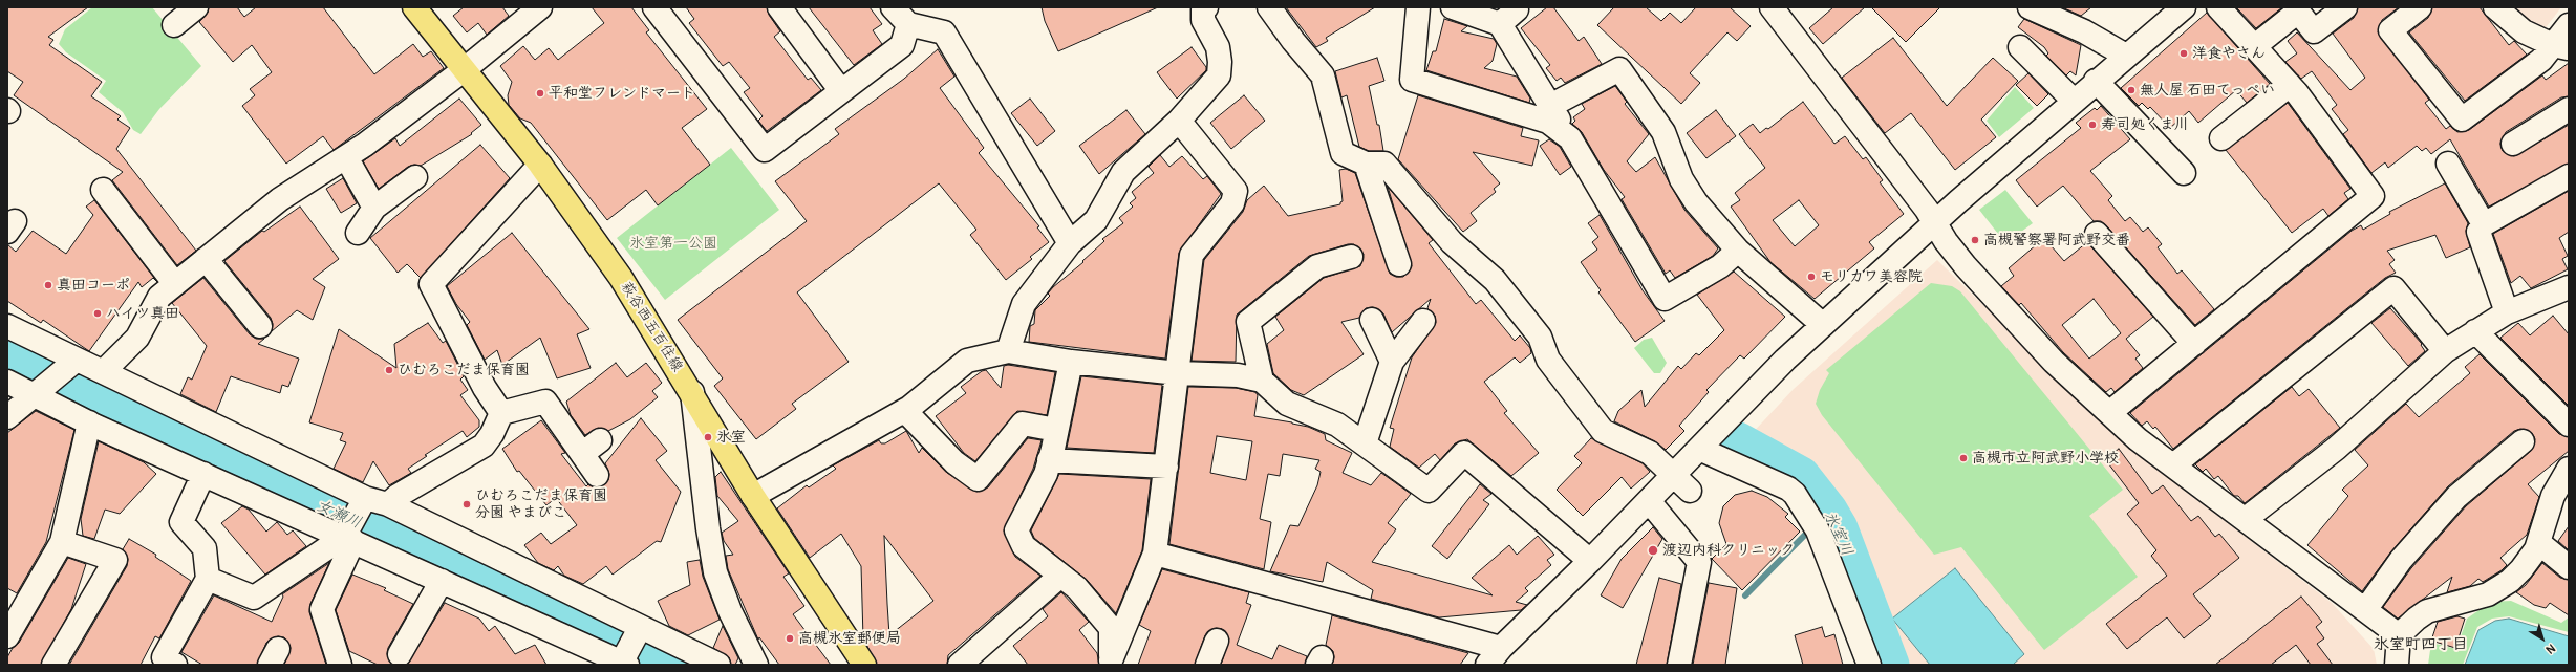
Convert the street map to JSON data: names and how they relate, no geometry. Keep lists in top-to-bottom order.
{
  "streets": {
    "main road": ["萩谷西五百住線"]
  },
  "districts": ["氷室町四丁目"],
  "water": ["女瀬川", "氷室川"],
  "parks": ["氷室第一公園"],
  "places": [
    "洋食やさん",
    "無人屋 石田てっぺい",
    "平和堂フレンドマート",
    "寿司処くま川",
    "高槻警察署阿武野交番",
    "モリカワ美容院",
    "真田コーポ",
    "ハイツ真田",
    "ひむろこだま保育園",
    "氷室",
    "高槻市立阿武野小学校",
    "ひむろこだま保育園 分園 やまびこ",
    "渡辺内科クリニック",
    "高槻氷室郵便局"
  ],
  "north": "bottom right"
}
